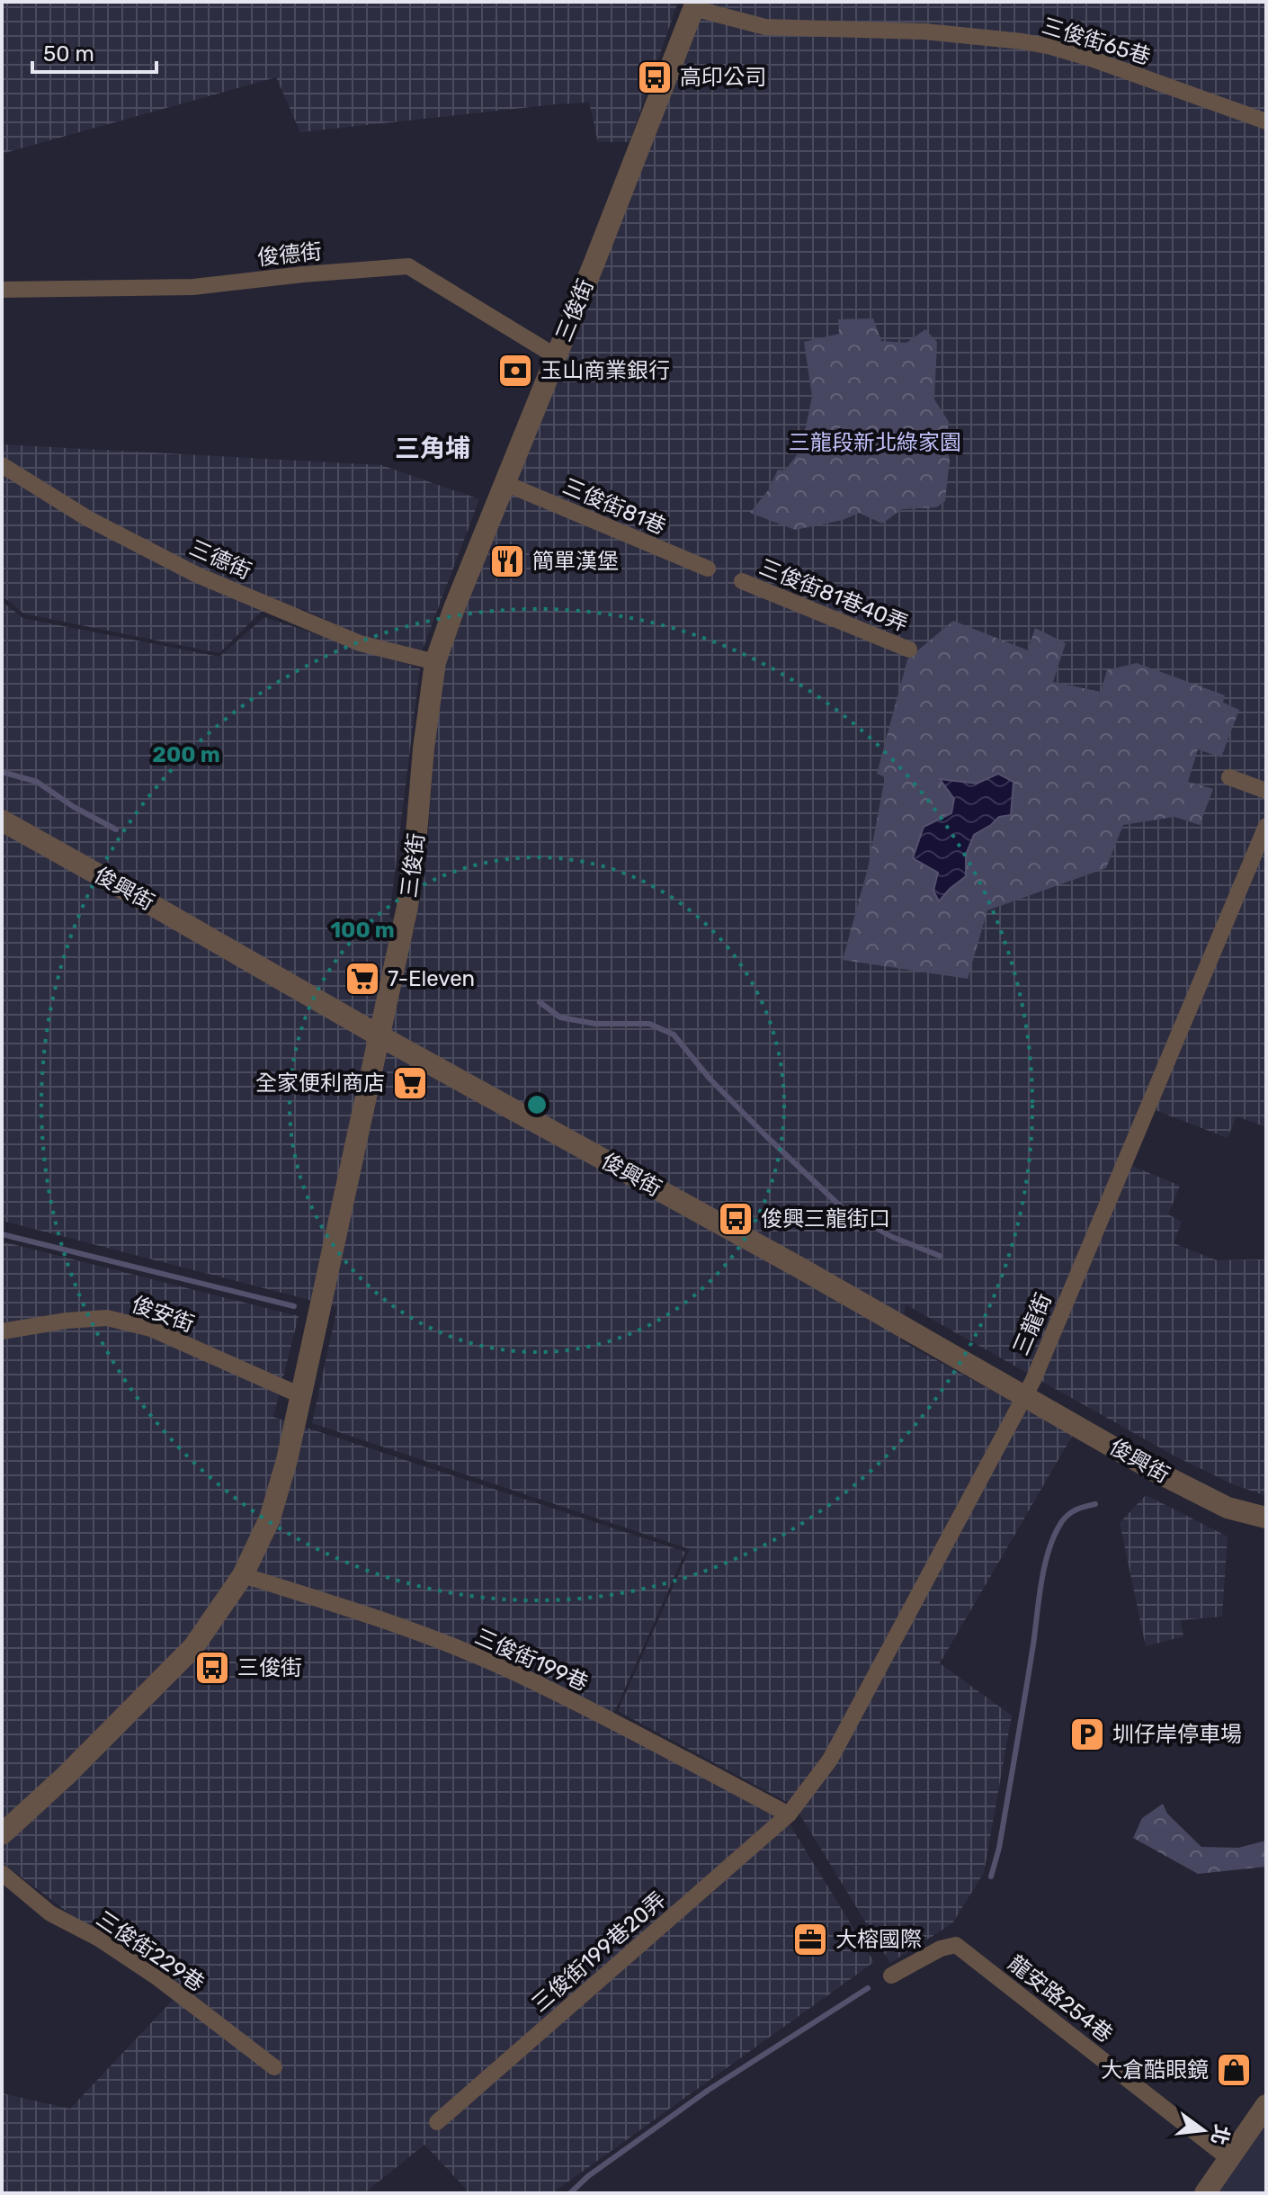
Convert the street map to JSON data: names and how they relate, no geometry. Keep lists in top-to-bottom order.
{
  "streets": {
    "street": [
      "三俊街65巷",
      "俊德街",
      "三俊街",
      "三俊街81巷",
      "三德街",
      "三俊街81巷40弄",
      "俊興街",
      "俊安街",
      "三龍街",
      "三俊街199巷",
      "三俊街229巷",
      "三俊街199巷20弄",
      "龍安路254巷"
    ]
  },
  "crossings": [
    ["三俊街65巷", "三俊街"],
    ["俊德街", "三俊街"],
    ["三俊街", "三俊街81巷"],
    ["三俊街", "三德街"],
    ["三俊街", "俊興街"],
    ["三俊街", "俊安街"],
    ["三俊街", "三俊街199巷"],
    ["俊興街", "三龍街"],
    ["三龍街", "三俊街199巷"],
    ["三龍街", "三俊街199巷20弄"],
    ["三俊街199巷", "三俊街199巷20弄"]
  ],
  "districts": ["三角埔"],
  "parks": ["三龍段新北綠家園"],
  "places": {
    "bus stop": ["高印公司", "俊興三龍街口", "三俊街"],
    "bank": ["玉山商業銀行"],
    "restaurant": ["簡單漢堡"],
    "supermarket": ["7-Eleven", "全家便利商店"],
    "parking": ["圳仔岸停車場"],
    "office": ["大榕國際"],
    "shop": ["大倉酷眼鏡"]
  },
  "scale_bar": "50 m",
  "north": "right",
  "rings": ["200 m", "100 m"]
}
